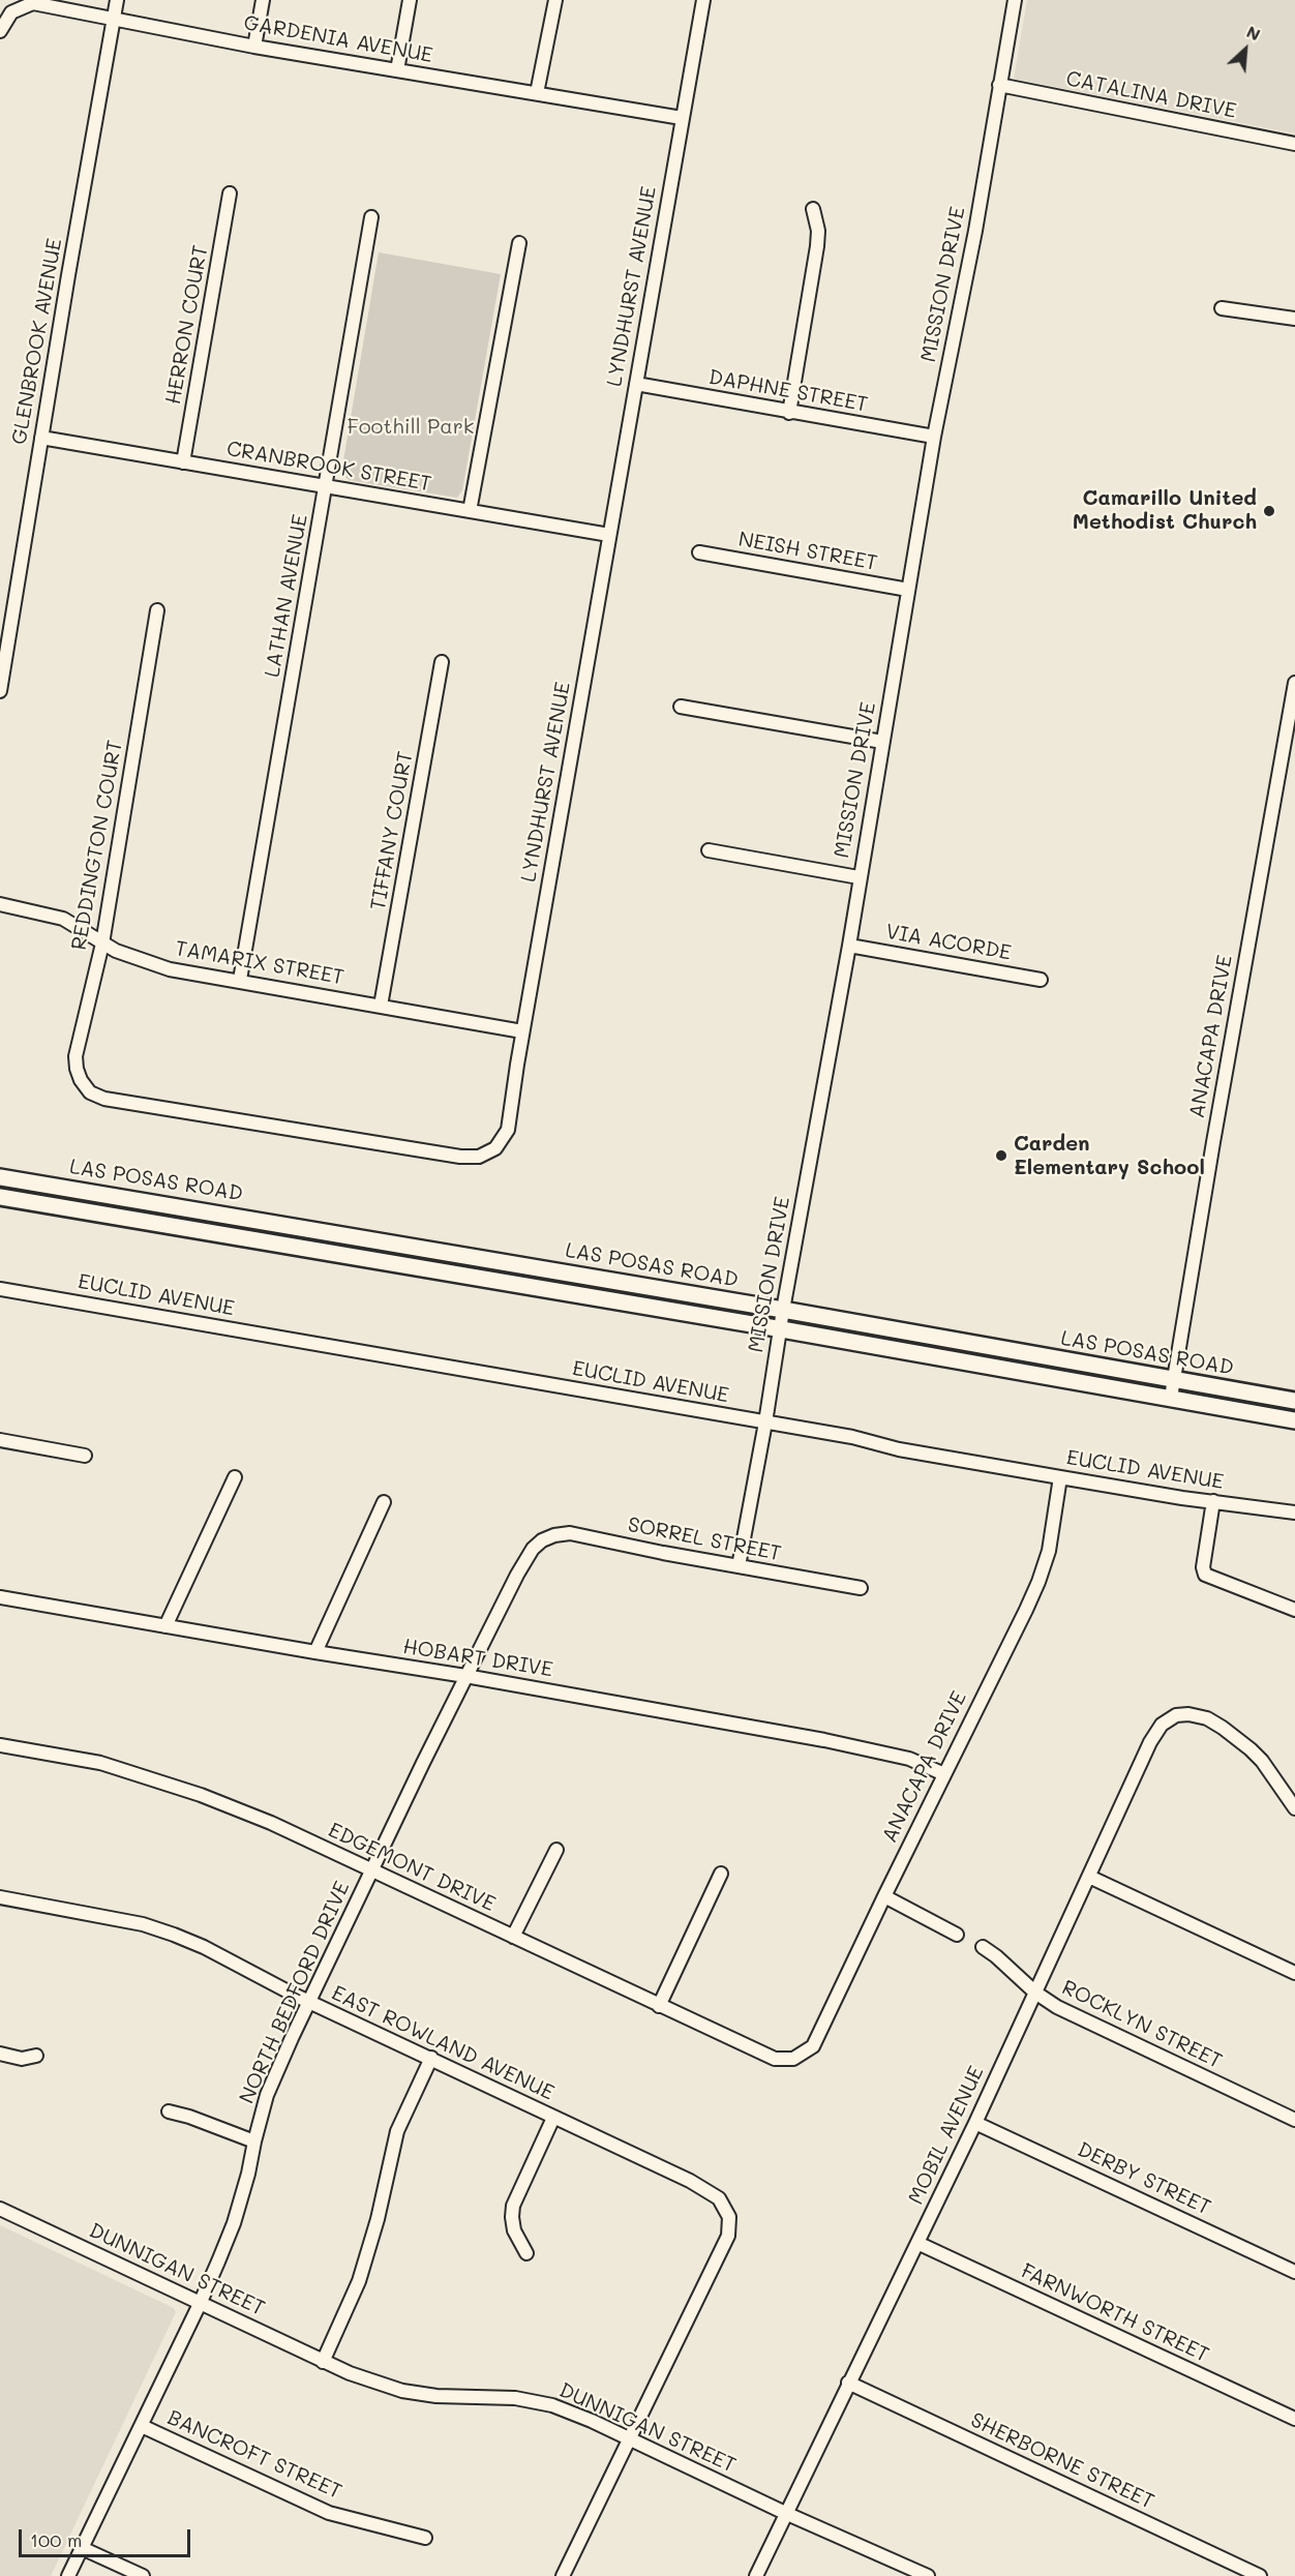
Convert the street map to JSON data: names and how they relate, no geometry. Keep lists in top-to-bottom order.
{
  "streets": {
    "main road": ["LAS POSAS ROAD"],
    "street": [
      "GARDENIA AVENUE",
      "CATALINA DRIVE",
      "MISSION DRIVE",
      "LYNDHURST AVENUE",
      "HERRON COURT",
      "GLENBROOK AVENUE",
      "DAPHNE STREET",
      "CRANBROOK STREET",
      "NEISH STREET",
      "LATHAN AVENUE",
      "TIFFANY COURT",
      "REDDINGTON COURT",
      "VIA ACORDE",
      "TAMARIX STREET",
      "ANACAPA DRIVE",
      "EUCLID AVENUE",
      "SORREL STREET",
      "HOBART DRIVE",
      "EDGEMONT DRIVE",
      "NORTH BEDFORD DRIVE",
      "ROCKLYN STREET",
      "EAST ROWLAND AVENUE",
      "MOBIL AVENUE",
      "DERBY STREET",
      "DUNNIGAN STREET",
      "FARNWORTH STREET",
      "BANCROFT STREET",
      "SHERBORNE STREET"
    ]
  },
  "crossings": [
    ["GARDENIA AVENUE", "LYNDHURST AVENUE"],
    ["GARDENIA AVENUE", "GLENBROOK AVENUE"],
    ["CATALINA DRIVE", "MISSION DRIVE"],
    ["MISSION DRIVE", "DAPHNE STREET"],
    ["MISSION DRIVE", "NEISH STREET"],
    ["MISSION DRIVE", "VIA ACORDE"],
    ["MISSION DRIVE", "LAS POSAS ROAD"],
    ["MISSION DRIVE", "EUCLID AVENUE"],
    ["MISSION DRIVE", "SORREL STREET"],
    ["LYNDHURST AVENUE", "DAPHNE STREET"],
    ["LYNDHURST AVENUE", "CRANBROOK STREET"],
    ["LYNDHURST AVENUE", "REDDINGTON COURT"],
    ["LYNDHURST AVENUE", "TAMARIX STREET"],
    ["HERRON COURT", "CRANBROOK STREET"],
    ["GLENBROOK AVENUE", "CRANBROOK STREET"],
    ["CRANBROOK STREET", "LATHAN AVENUE"],
    ["LATHAN AVENUE", "TAMARIX STREET"],
    ["TIFFANY COURT", "TAMARIX STREET"],
    ["REDDINGTON COURT", "TAMARIX STREET"],
    ["ANACAPA DRIVE", "LAS POSAS ROAD"],
    ["ANACAPA DRIVE", "EUCLID AVENUE"],
    ["ANACAPA DRIVE", "HOBART DRIVE"],
    ["ANACAPA DRIVE", "EDGEMONT DRIVE"],
    ["SORREL STREET", "NORTH BEDFORD DRIVE"],
    ["HOBART DRIVE", "NORTH BEDFORD DRIVE"],
    ["EDGEMONT DRIVE", "NORTH BEDFORD DRIVE"],
    ["NORTH BEDFORD DRIVE", "EAST ROWLAND AVENUE"],
    ["NORTH BEDFORD DRIVE", "DUNNIGAN STREET"],
    ["NORTH BEDFORD DRIVE", "BANCROFT STREET"],
    ["ROCKLYN STREET", "MOBIL AVENUE"],
    ["EAST ROWLAND AVENUE", "DUNNIGAN STREET"],
    ["MOBIL AVENUE", "DERBY STREET"],
    ["MOBIL AVENUE", "DUNNIGAN STREET"],
    ["MOBIL AVENUE", "FARNWORTH STREET"],
    ["MOBIL AVENUE", "SHERBORNE STREET"]
  ],
  "parks": ["Foothill Park"],
  "places": ["Camarillo United Methodist Church", "Carden Elementary School"],
  "scale_bar": "100 m",
  "north": "top right"
}
